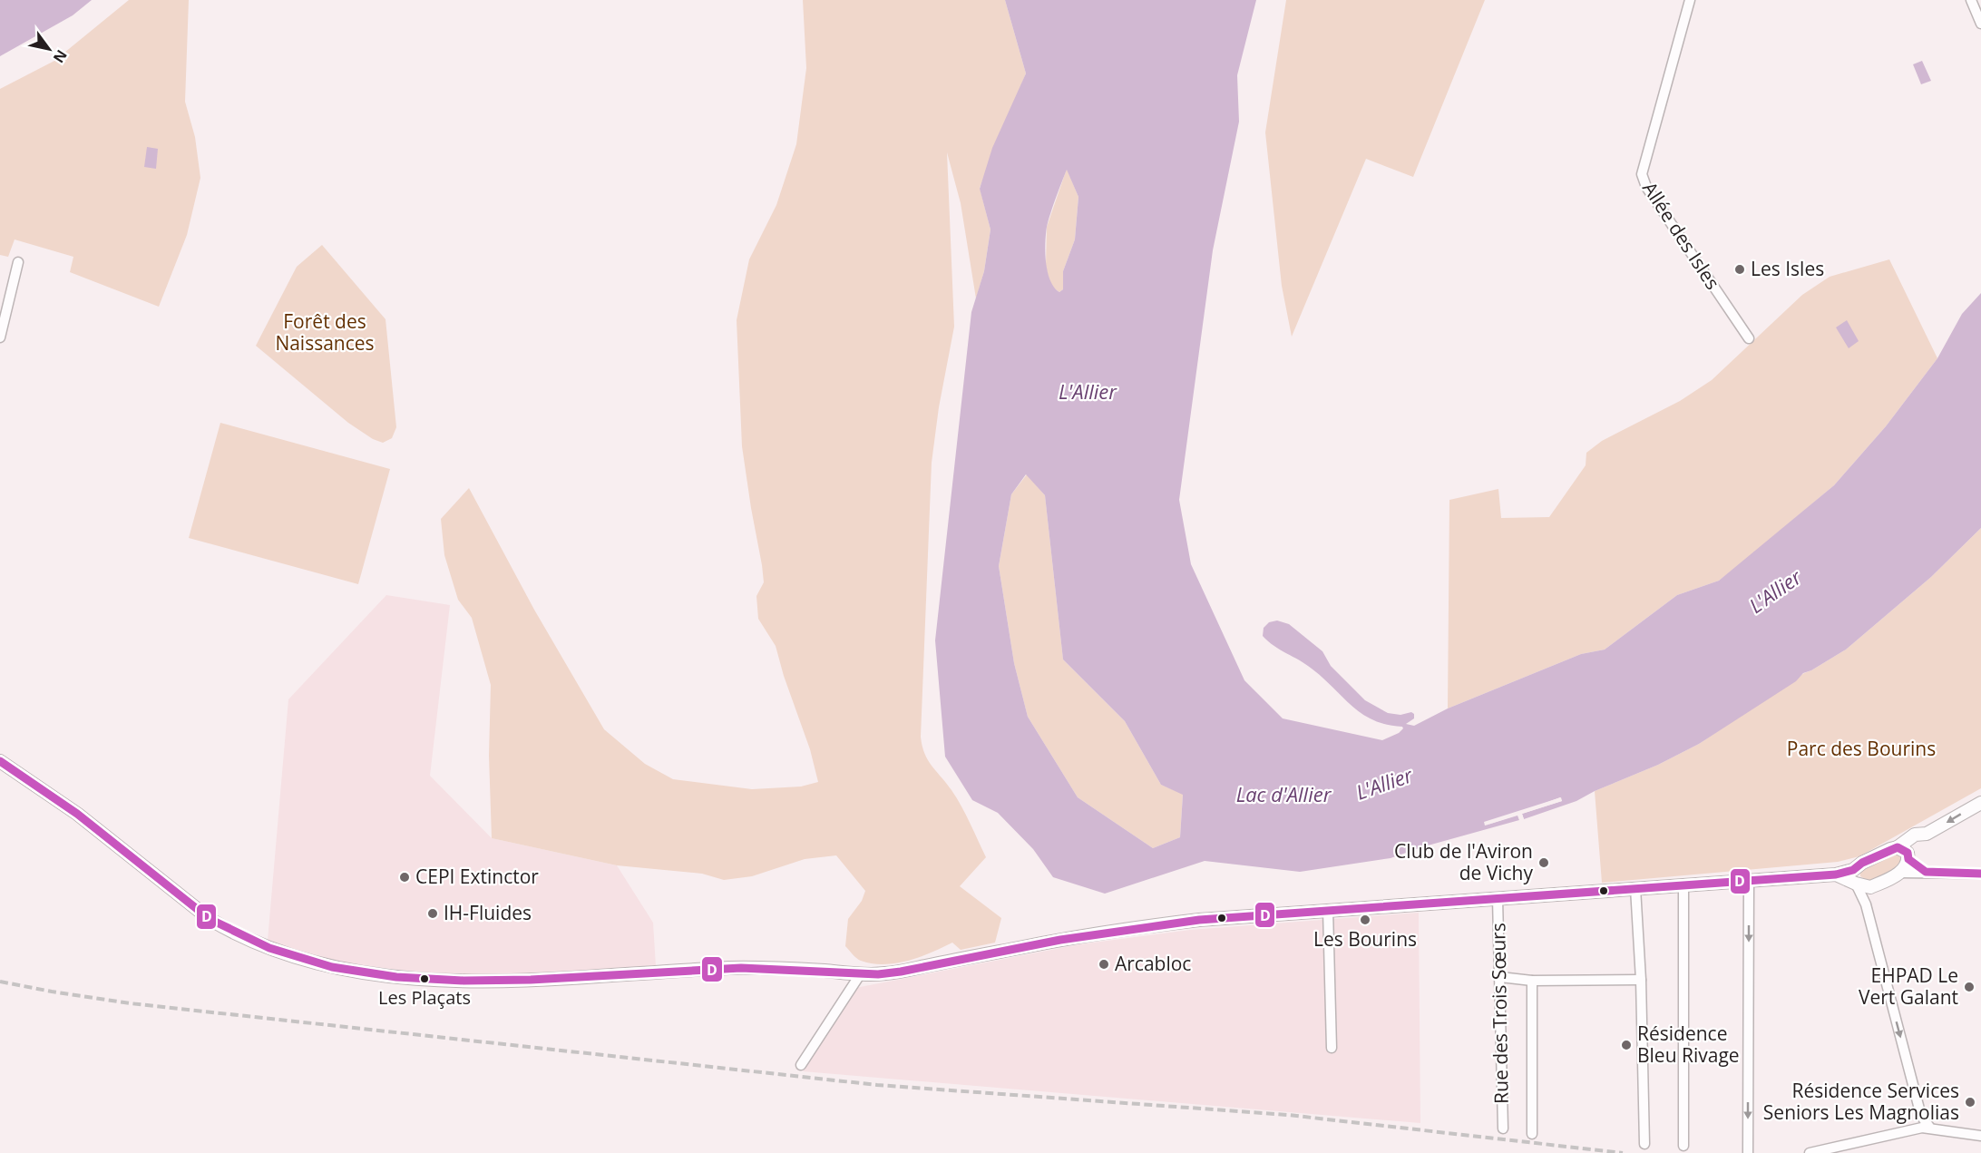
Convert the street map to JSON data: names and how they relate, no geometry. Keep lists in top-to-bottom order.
{
  "streets": {
    "street": ["Allée des Isles", "Rue des Trois Sœurs"]
  },
  "water": ["L'Allier", "Lac d'Allier"],
  "parks": ["Forêt des Naissances", "Parc des Bourins"],
  "places": [
    "Les Isles",
    "Club de l'Aviron de Vichy",
    "CEPI Extinctor",
    "IH-Fluides",
    "Les Bourins",
    "Arcabloc",
    "Les Plaçats",
    "EHPAD Le Vert Galant",
    "Résidence Bleu Rivage",
    "Résidence Services Seniors Les Magnolias"
  ],
  "lines": ["transit line D"],
  "north": "bottom right"
}
